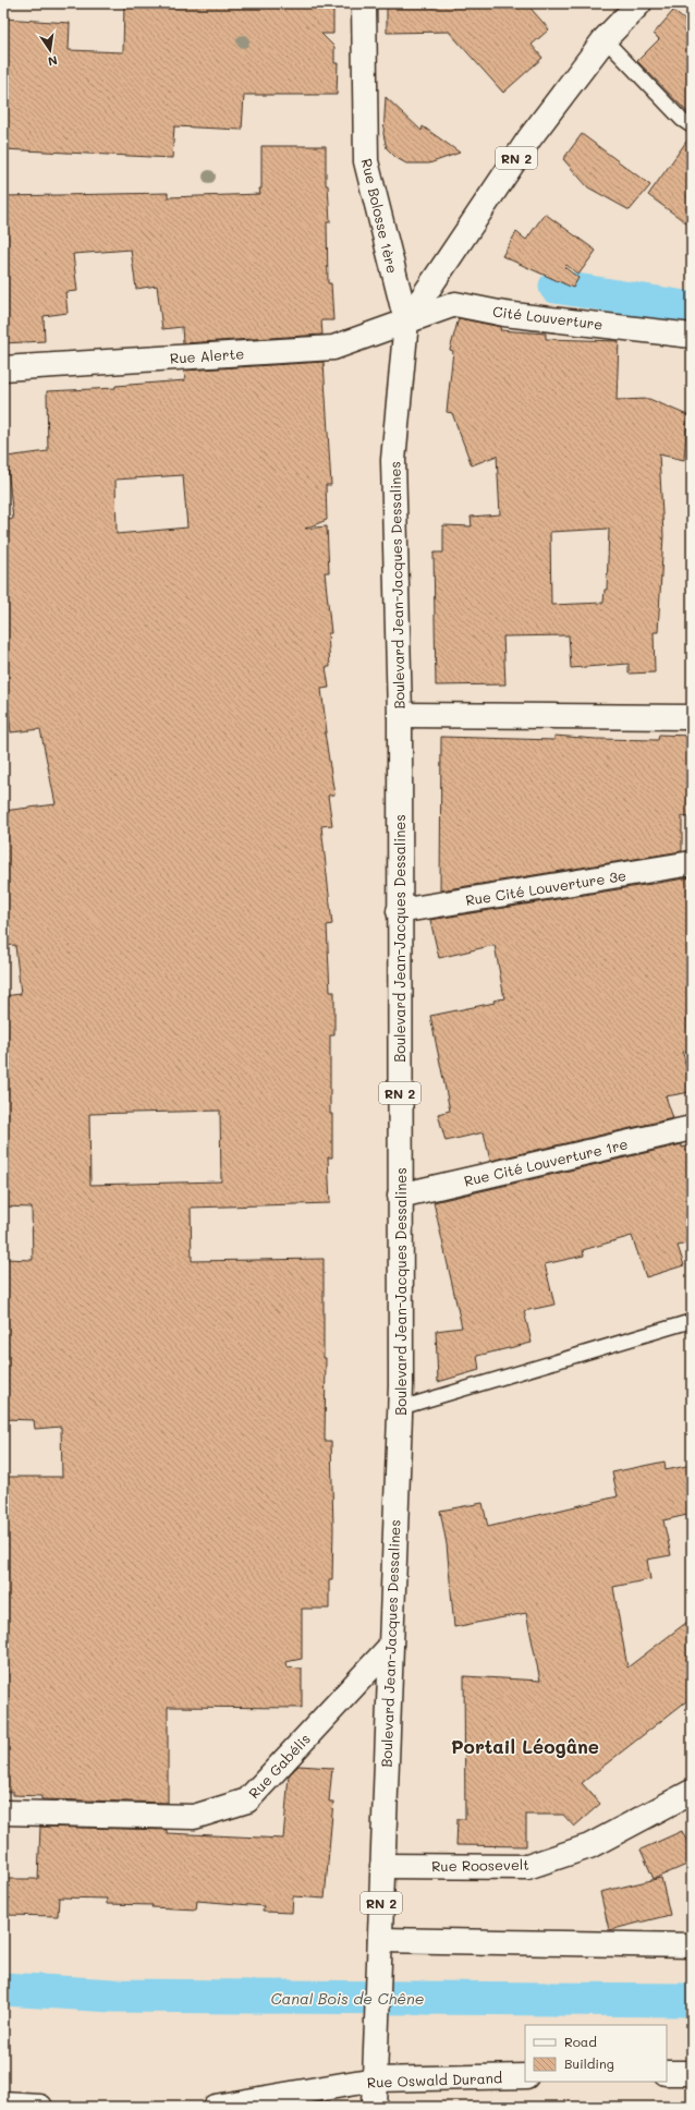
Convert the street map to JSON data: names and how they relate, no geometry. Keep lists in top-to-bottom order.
{
  "streets": {
    "street": [
      "RN 2",
      "Rue Bolosse 1ère",
      "Cité Louverture",
      "Rue Alerte",
      "Boulevard Jean-Jacques Dessalines",
      "Rue Cité Louverture 3e",
      "Rue Cité Louverture 1re",
      "Rue Gabélis",
      "Rue Roosevelt",
      "Rue Oswald Durand"
    ]
  },
  "crossings": [
    ["Rue Bolosse 1ère", "Cité Louverture"],
    ["Rue Bolosse 1ère", "Rue Alerte"],
    ["Rue Bolosse 1ère", "Boulevard Jean-Jacques Dessalines"],
    ["Cité Louverture", "Rue Alerte"],
    ["Cité Louverture", "Boulevard Jean-Jacques Dessalines"],
    ["Rue Alerte", "Boulevard Jean-Jacques Dessalines"],
    ["Boulevard Jean-Jacques Dessalines", "Rue Cité Louverture 3e"],
    ["Boulevard Jean-Jacques Dessalines", "Rue Cité Louverture 1re"],
    ["Boulevard Jean-Jacques Dessalines", "Rue Gabélis"],
    ["Boulevard Jean-Jacques Dessalines", "Rue Roosevelt"],
    ["Boulevard Jean-Jacques Dessalines", "Rue Oswald Durand"]
  ],
  "districts": ["Portail Léogâne"],
  "water": ["Canal Bois de Chêne"],
  "legend": ["Road", "Building"],
  "north": "bottom"
}
